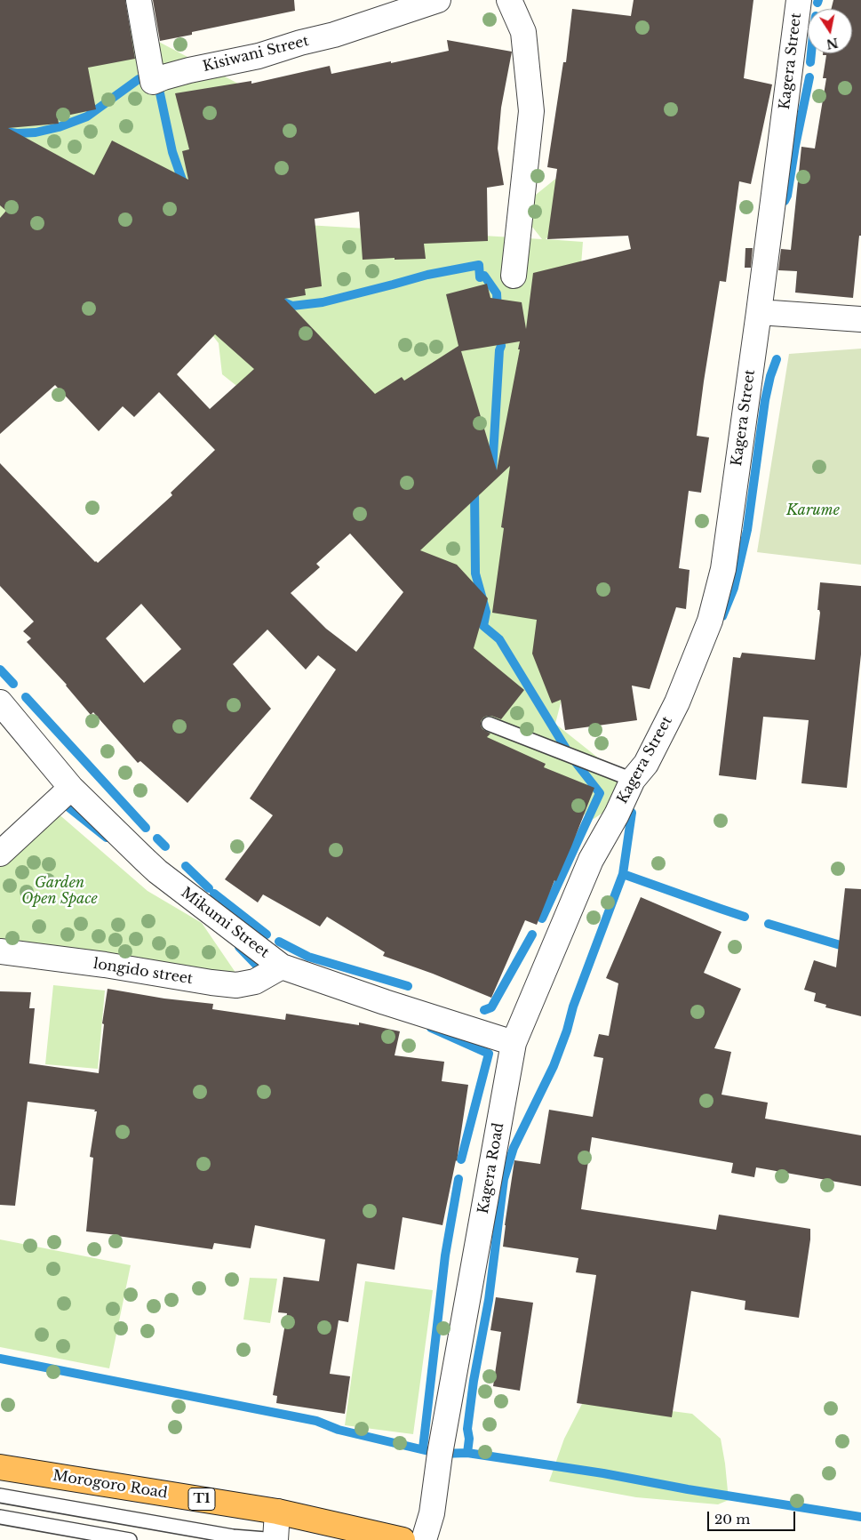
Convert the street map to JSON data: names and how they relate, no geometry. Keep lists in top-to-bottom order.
{
  "streets": {
    "highway": ["Morogoro Road", "T1"],
    "street": [
      "Kisiwani Street",
      "Kagera Street",
      "Mikumi Street",
      "longido street",
      "Kagera Road"
    ]
  },
  "crossings": [
    ["Kagera Street", "Kagera Road"],
    ["Mikumi Street", "longido street"],
    ["Mikumi Street", "Kagera Road"]
  ],
  "parks": ["Karume", "Garden Open Space"],
  "scale_bar": "20 m",
  "north": "bottom"
}
